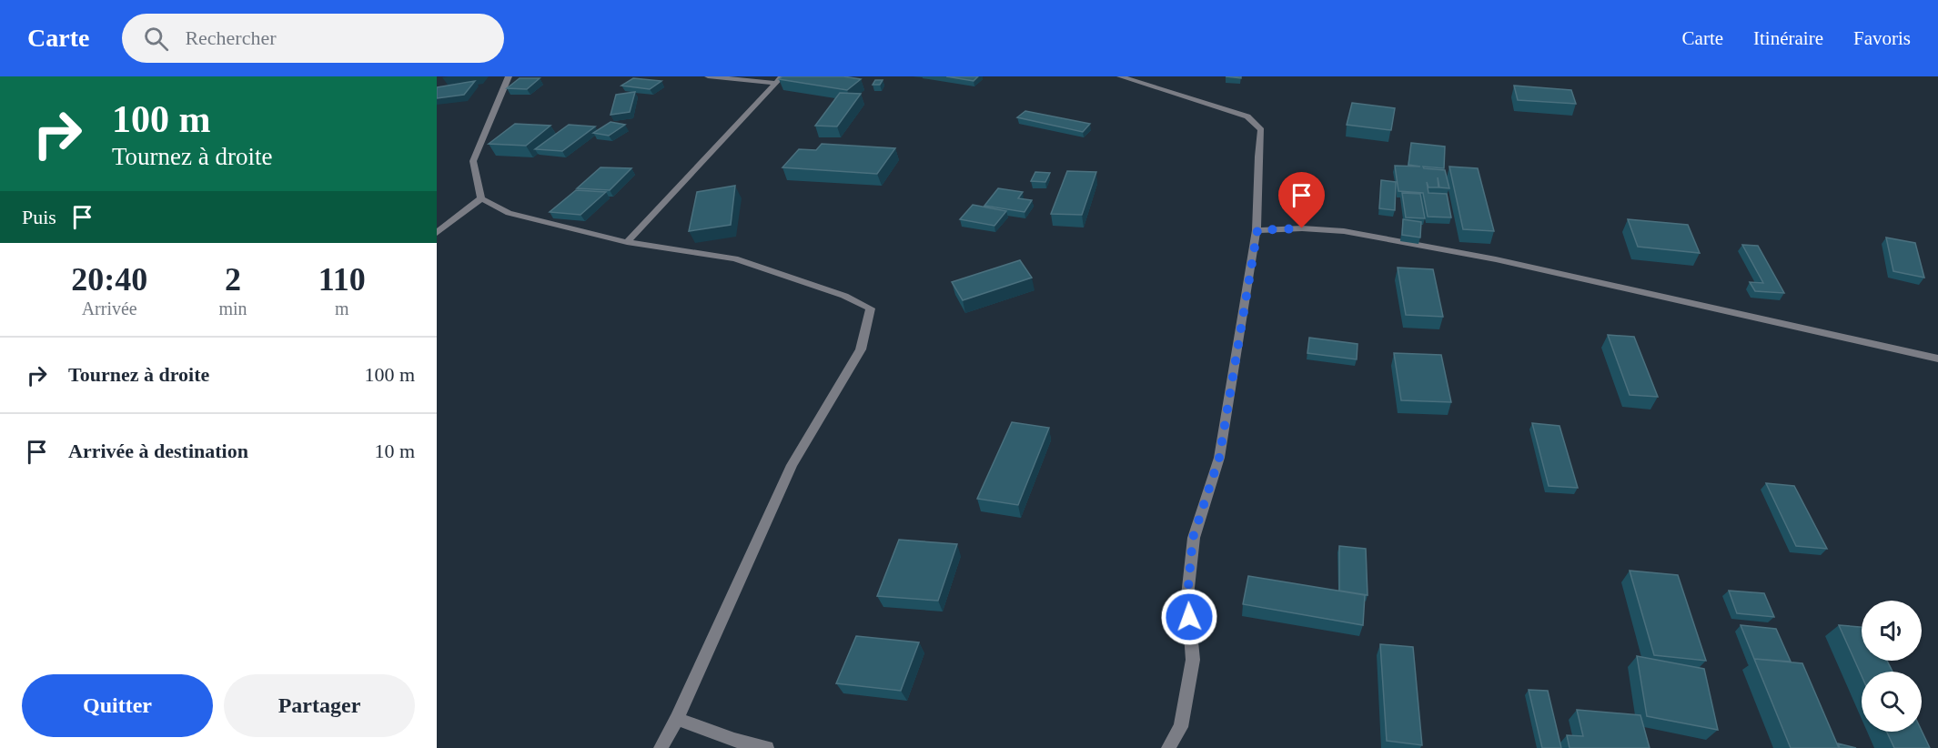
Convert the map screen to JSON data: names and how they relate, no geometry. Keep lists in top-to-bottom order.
{
  "page": {
    "header": "Carte",
    "search": "Rechercher",
    "nav": ["Carte", "Itinéraire", "Favoris"],
    "turn": ["100 m", "Tournez à droite"],
    "then": "Puis",
    "eta": [
      "20:40",
      "Arrivée",
      "2",
      "min",
      "110",
      "m"
    ],
    "list": [
      {
        "name": "Tournez à droite",
        "value": "100 m"
      },
      {
        "name": "Arrivée à destination",
        "value": "10 m"
      }
    ],
    "buttons": ["Quitter", "Partager"]
  }
}
